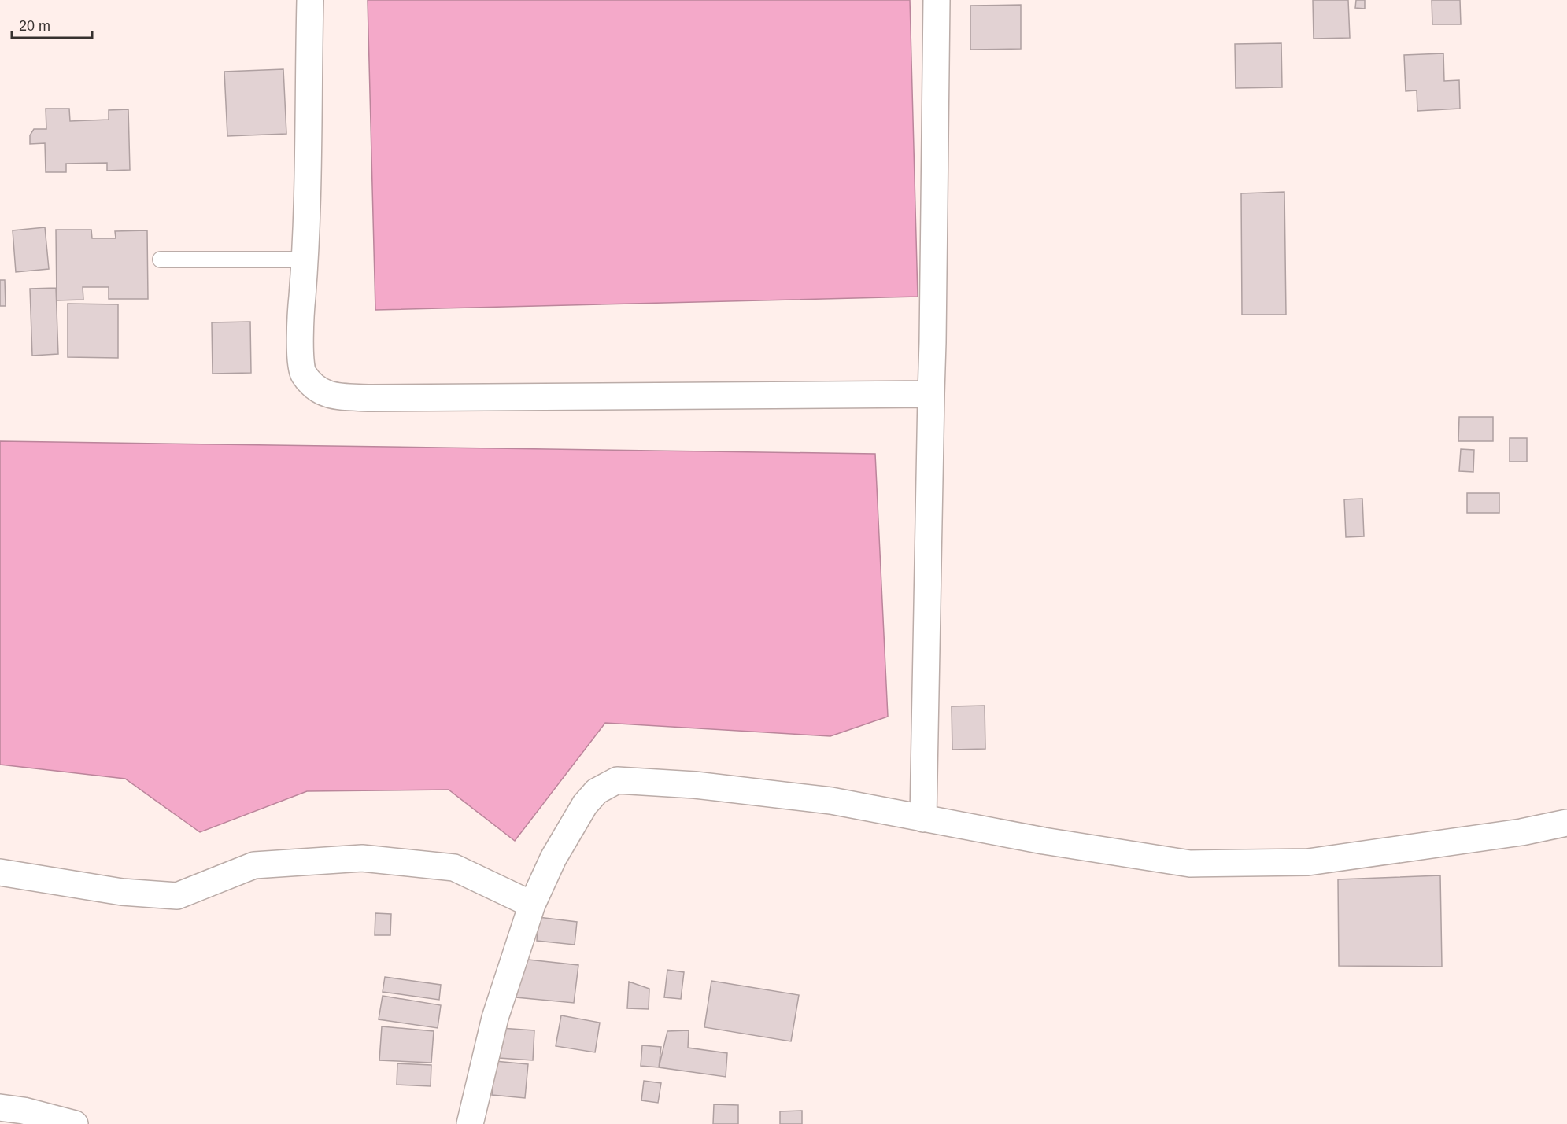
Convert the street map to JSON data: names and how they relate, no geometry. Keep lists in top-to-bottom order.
{
  "scale_bar": "20 m"
}
